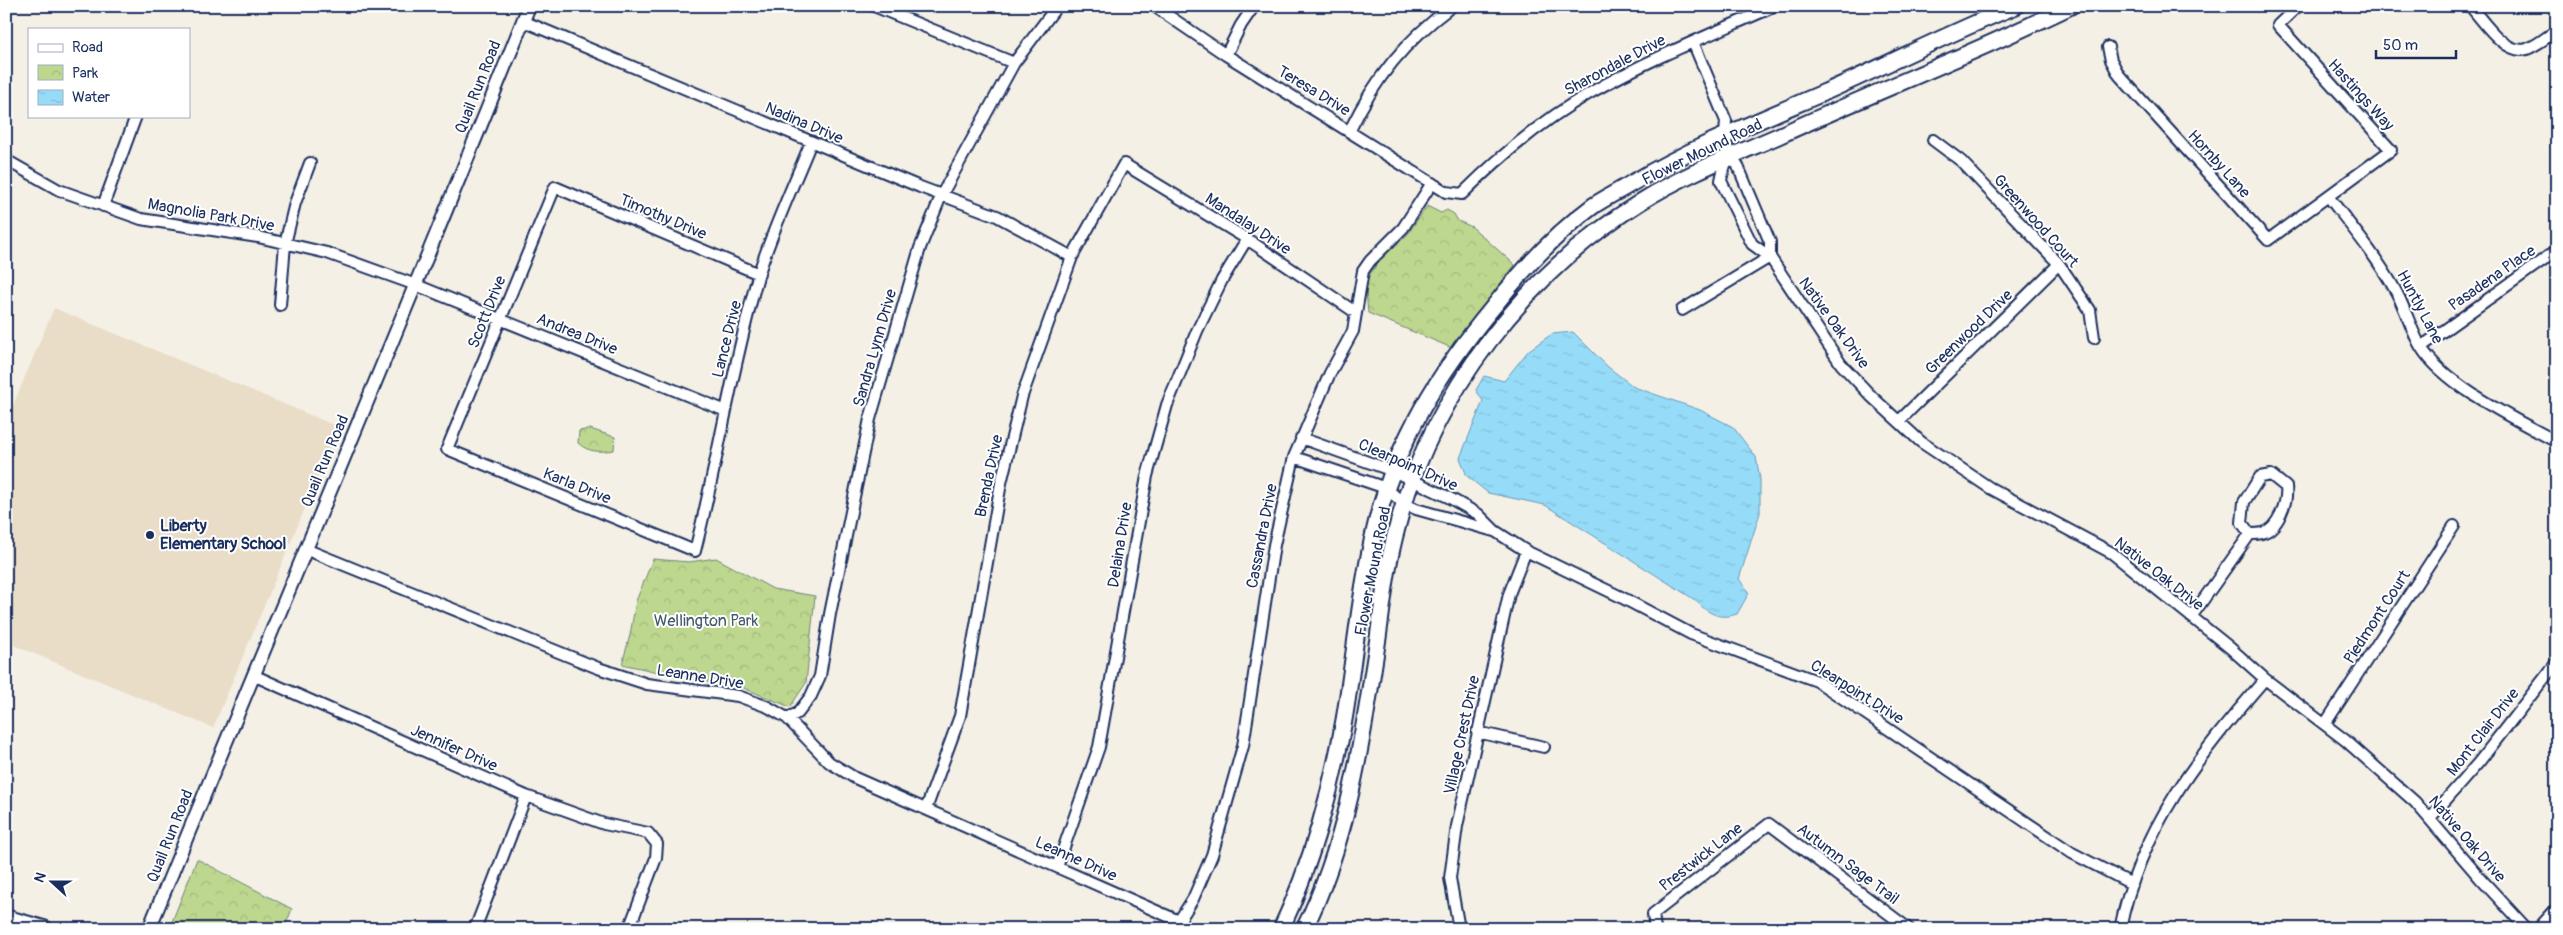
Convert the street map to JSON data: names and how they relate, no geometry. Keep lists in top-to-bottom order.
{
  "streets": {
    "main road": ["Flower Mound Road"],
    "street": [
      "Sharondale Drive",
      "Quail Run Road",
      "Teresa Drive",
      "Hastings Way",
      "Nadina Drive",
      "Hornby Lane",
      "Magnolia Park Drive",
      "Timothy Drive",
      "Greenwood Court",
      "Mandalay Drive",
      "Pasadena Place",
      "Huntly Lane",
      "Scott Drive",
      "Native Oak Drive",
      "Greenwood Drive",
      "Andrea Drive",
      "Lance Drive",
      "Sandra Lynn Drive",
      "Clearpoint Drive",
      "Brenda Drive",
      "Karla Drive",
      "Cassandra Drive",
      "Delaina Drive",
      "Piedmont Court",
      "Leanne Drive",
      "Mont Clair Drive",
      "Village Crest Drive",
      "Jennifer Drive",
      "Prestwick Lane",
      "Autumn Sage Trail"
    ]
  },
  "crossings": [
    ["Sharondale Drive", "Teresa Drive"],
    ["Sharondale Drive", "Native Oak Drive"],
    ["Quail Run Road", "Nadina Drive"],
    ["Quail Run Road", "Magnolia Park Drive"],
    ["Quail Run Road", "Andrea Drive"],
    ["Quail Run Road", "Leanne Drive"],
    ["Quail Run Road", "Jennifer Drive"],
    ["Teresa Drive", "Cassandra Drive"],
    ["Hastings Way", "Hornby Lane"],
    ["Hastings Way", "Huntly Lane"],
    ["Nadina Drive", "Lance Drive"],
    ["Nadina Drive", "Sandra Lynn Drive"],
    ["Nadina Drive", "Brenda Drive"],
    ["Flower Mound Road", "Native Oak Drive"],
    ["Flower Mound Road", "Clearpoint Drive"],
    ["Hornby Lane", "Huntly Lane"],
    ["Magnolia Park Drive", "Andrea Drive"],
    ["Timothy Drive", "Scott Drive"],
    ["Timothy Drive", "Lance Drive"],
    ["Greenwood Court", "Greenwood Drive"],
    ["Mandalay Drive", "Brenda Drive"],
    ["Mandalay Drive", "Cassandra Drive"],
    ["Mandalay Drive", "Delaina Drive"],
    ["Pasadena Place", "Huntly Lane"],
    ["Scott Drive", "Andrea Drive"],
    ["Scott Drive", "Karla Drive"],
    ["Native Oak Drive", "Greenwood Drive"],
    ["Native Oak Drive", "Piedmont Court"],
    ["Native Oak Drive", "Mont Clair Drive"],
    ["Andrea Drive", "Lance Drive"],
    ["Lance Drive", "Karla Drive"],
    ["Sandra Lynn Drive", "Leanne Drive"],
    ["Clearpoint Drive", "Cassandra Drive"],
    ["Clearpoint Drive", "Village Crest Drive"],
    ["Brenda Drive", "Leanne Drive"],
    ["Cassandra Drive", "Leanne Drive"],
    ["Delaina Drive", "Leanne Drive"],
    ["Prestwick Lane", "Autumn Sage Trail"]
  ],
  "parks": ["Wellington Park"],
  "places": ["Liberty Elementary School"],
  "legend": ["Road", "Park", "Water"],
  "scale_bar": "50 m",
  "north": "left"
}
